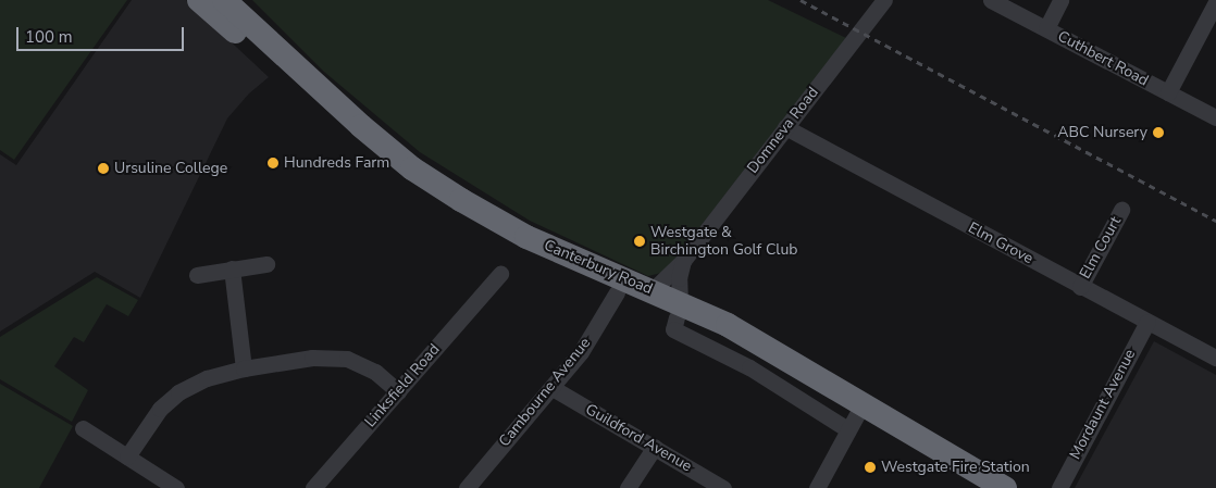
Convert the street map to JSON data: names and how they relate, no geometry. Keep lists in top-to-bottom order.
{
  "streets": {
    "highway": ["Canterbury Road"],
    "street": [
      "Cuthbert Road",
      "Domneva Road",
      "Elm Grove",
      "Elm Court",
      "Linksfield Road",
      "Cambourne Avenue",
      "Mordaunt Avenue",
      "Guildford Avenue"
    ]
  },
  "crossings": [
    ["Domneva Road", "Elm Grove"],
    ["Domneva Road", "Canterbury Road"],
    ["Elm Grove", "Elm Court"],
    ["Elm Grove", "Mordaunt Avenue"],
    ["Canterbury Road", "Cambourne Avenue"],
    ["Cambourne Avenue", "Guildford Avenue"]
  ],
  "places": [
    "ABC Nursery",
    "Hundreds Farm",
    "Ursuline College",
    "Westgate & Birchington Golf Club",
    "Westgate Fire Station"
  ],
  "scale_bar": "100 m"
}
